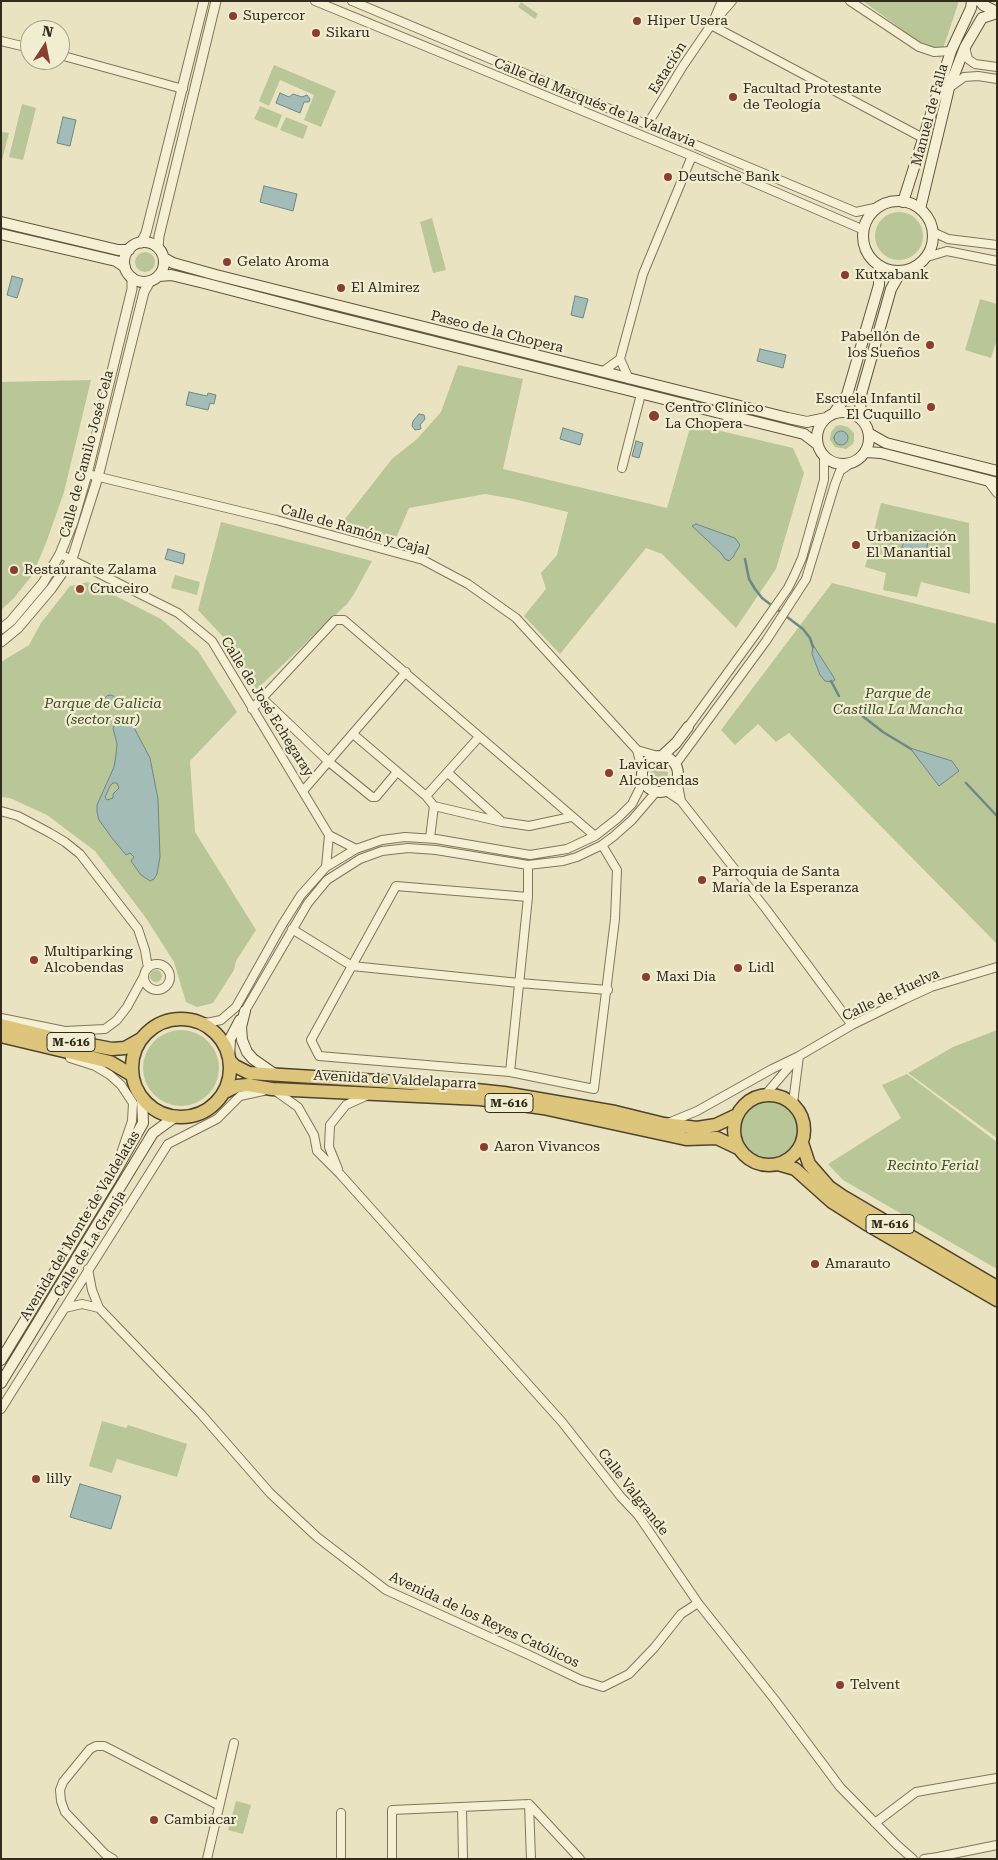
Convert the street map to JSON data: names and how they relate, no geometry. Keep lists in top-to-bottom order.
{
  "streets": {
    "highway": ["M-616", "Avenida de Valdelaparra"],
    "main road": ["Manuel de Falla", "Paseo de la Chopera", "Avenida del Monte de Valdelatas"],
    "street": [
      "Estación",
      "Calle del Marqués de la Valdavia",
      "Calle de Camilo José Cela",
      "Calle de Ramón y Cajal",
      "Calle de José Echegaray",
      "Calle de Huelva",
      "Calle de La Granja",
      "Calle Valgrande",
      "Avenida de los Reyes Católicos"
    ]
  },
  "crossings": [
    ["Estación", "Calle del Marqués de la Valdavia"],
    ["Calle del Marqués de la Valdavia", "Manuel de Falla"],
    ["Paseo de la Chopera", "Calle de Camilo José Cela"],
    ["Calle de Camilo José Cela", "Calle de Ramón y Cajal"],
    ["Calle de Camilo José Cela", "Calle de José Echegaray"],
    ["M-616", "Avenida de Valdelaparra"],
    ["M-616", "Avenida del Monte de Valdelatas"],
    ["Avenida de Valdelaparra", "Avenida del Monte de Valdelatas"],
    ["Avenida de Valdelaparra", "Calle de La Granja"],
    ["Avenida de Valdelaparra", "Calle Valgrande"],
    ["Calle de La Granja", "Calle Valgrande"],
    ["Calle de La Granja", "Avenida de los Reyes Católicos"],
    ["Calle Valgrande", "Avenida de los Reyes Católicos"]
  ],
  "parks": ["Parque de Castilla La Mancha", "Parque de Galicia (sector sur)", "Recinto Ferial"],
  "places": [
    "Supercor",
    "Hiper Usera",
    "Sikaru",
    "Facultad Protestante de Teología",
    "Deutsche Bank",
    "Gelato Aroma",
    "Kutxabank",
    "El Almirez",
    "Pabellón de los Sueños",
    "Escuela Infantil El Cuquillo",
    "Centro Clínico La Chopera",
    "Urbanización El Manantial",
    "Restaurante Zalama",
    "Cruceiro",
    "Lavicar Alcobendas",
    "Parroquia de Santa María de la Esperanza",
    "Multiparking Alcobendas",
    "Lidl",
    "Maxi Dia",
    "Aaron Vivancos",
    "Amarauto",
    "lilly",
    "Telvent",
    "Cambiacar"
  ],
  "north": "top"
}
